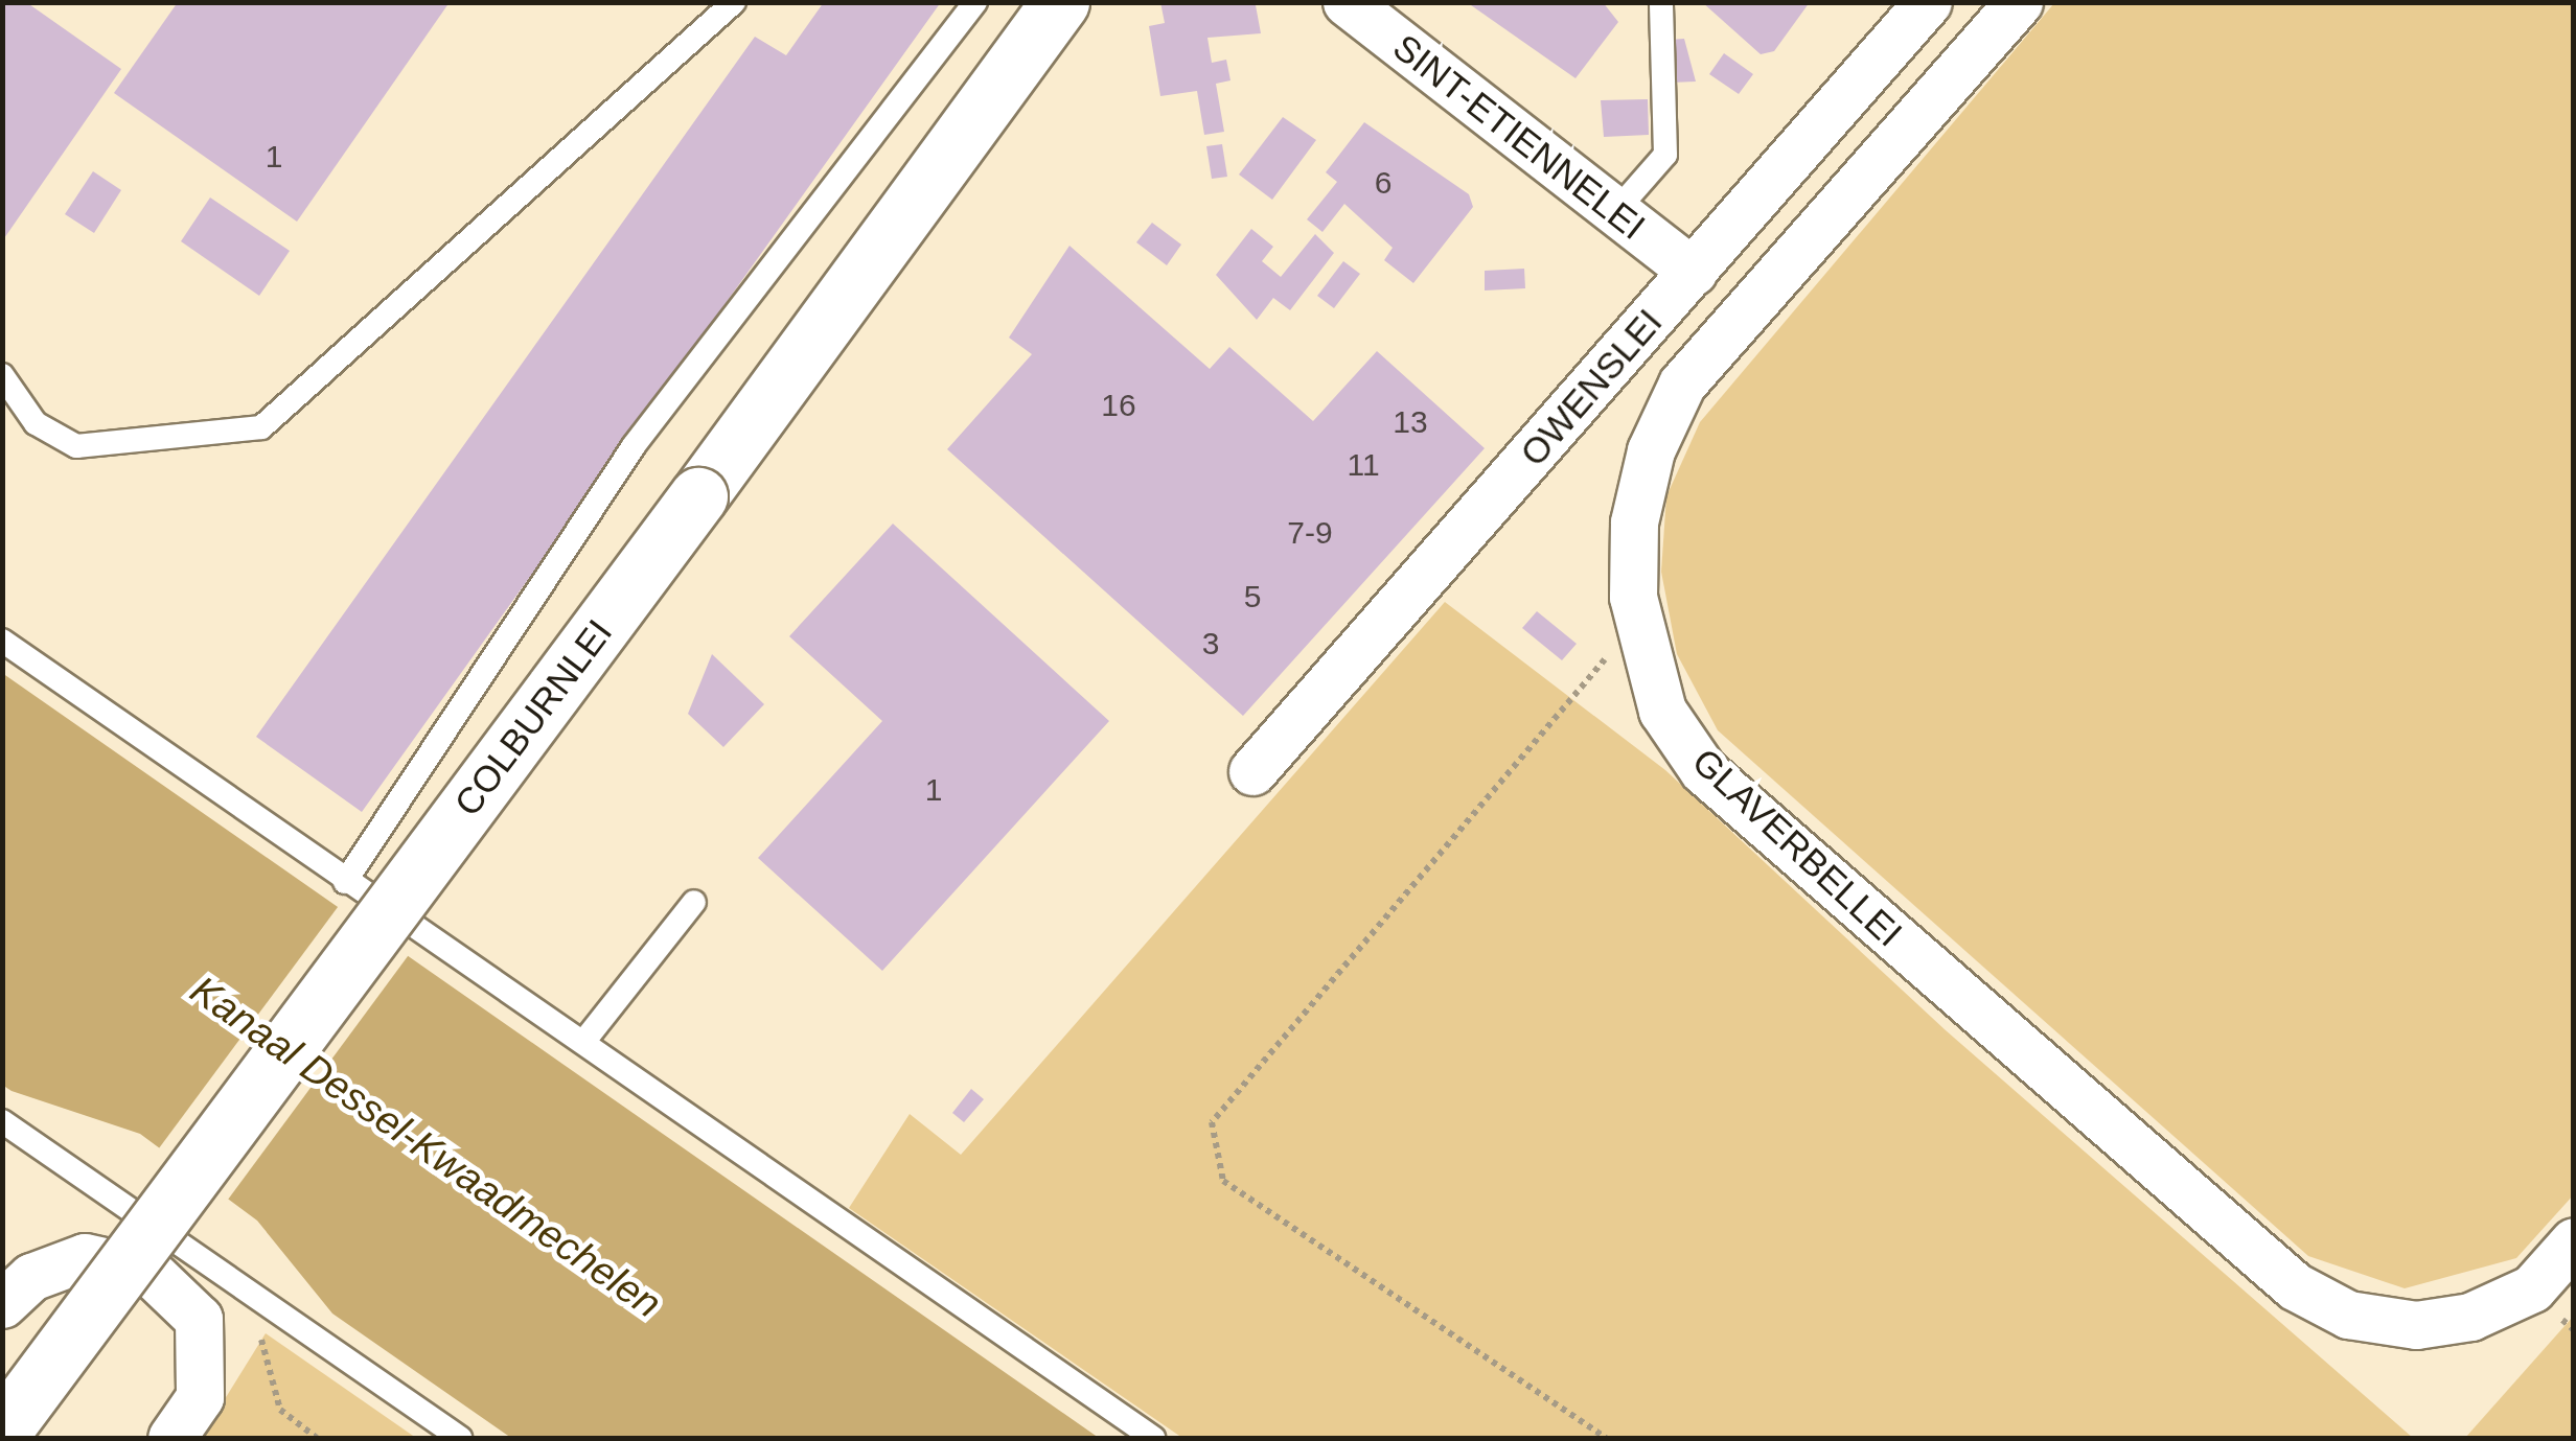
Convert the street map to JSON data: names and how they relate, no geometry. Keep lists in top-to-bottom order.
{
  "streets": {
    "street": [
      "SINT-ETIENNELEI",
      "OWENSLEI",
      "COLBURNLEI",
      "GLAVERBELLEI"
    ]
  },
  "crossings": [
    ["SINT-ETIENNELEI", "OWENSLEI"]
  ],
  "water": ["Kanaal Dessel-Kwaadmechelen"],
  "house_numbers": [
    "1",
    "6",
    "16",
    "13",
    "11",
    "7-9",
    "5",
    "3",
    "1"
  ]
}
